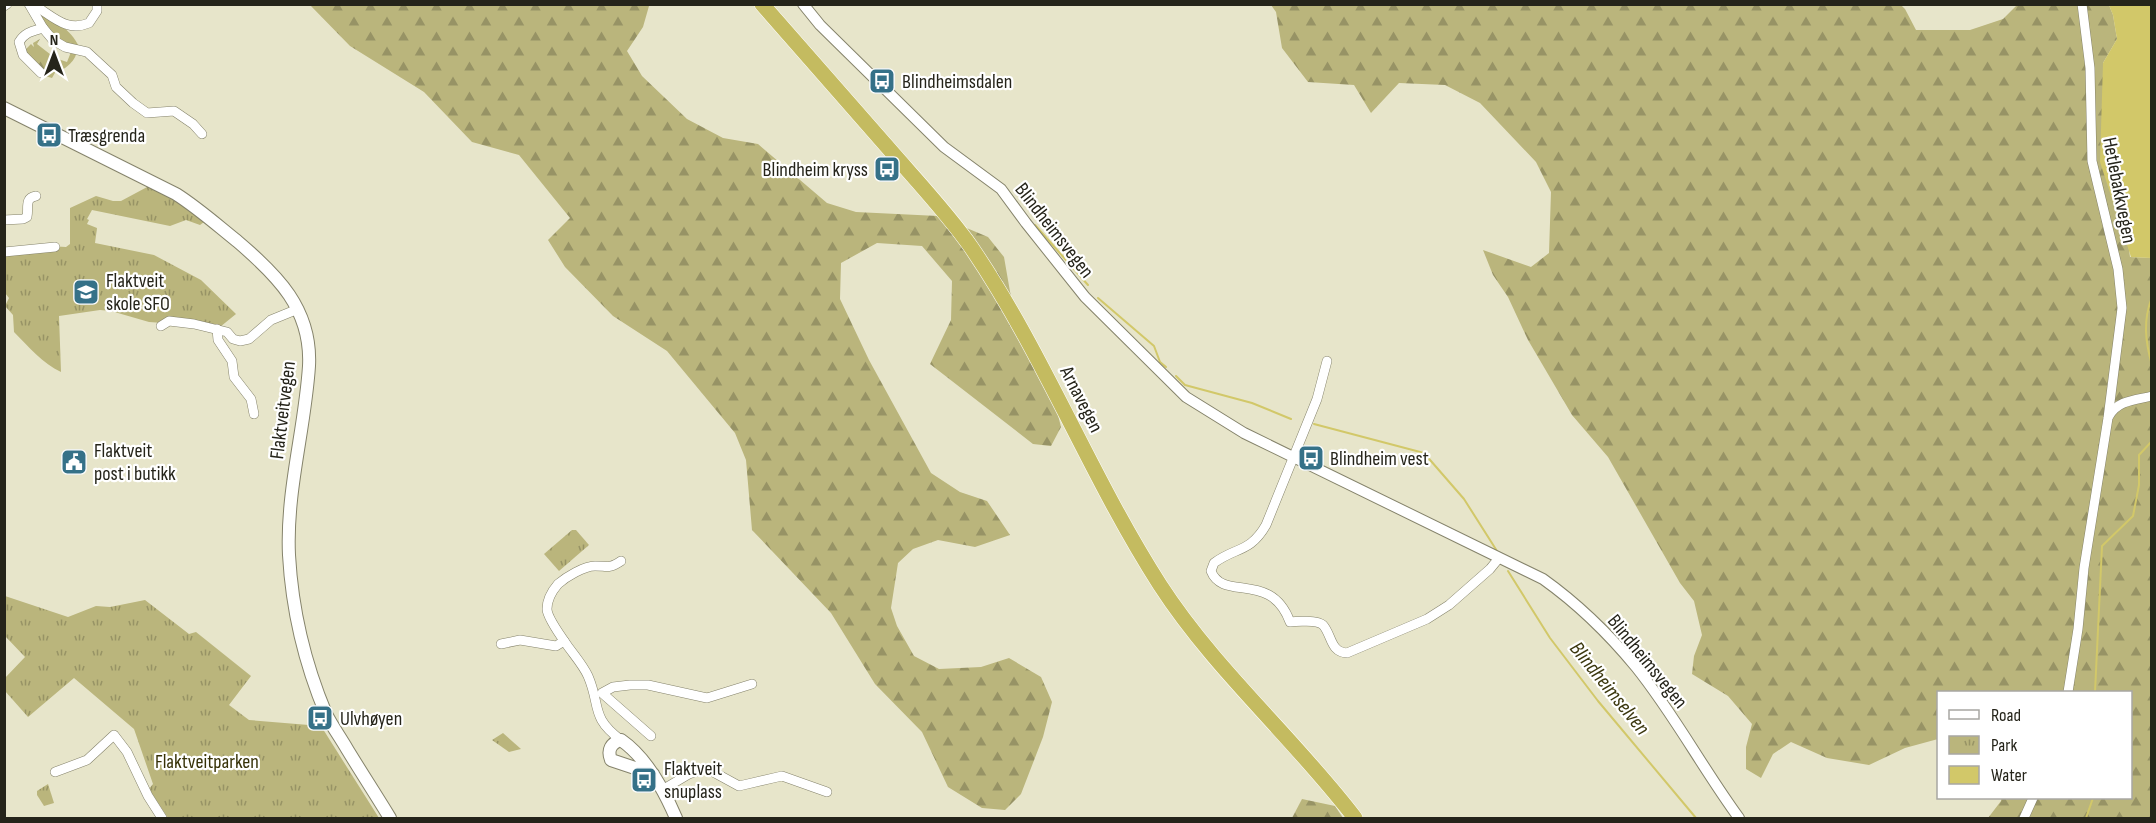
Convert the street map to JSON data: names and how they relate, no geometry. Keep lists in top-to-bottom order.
{
  "streets": {
    "highway": ["Arnavegen"],
    "main road": ["Flaktveitvegen"],
    "street": ["Hetlebakkvegen", "Blindheimsvegen"]
  },
  "water": ["Blindheimselven"],
  "parks": ["Flaktveitparken"],
  "places": {
    "bus stop": [
      "Blindheimsdalen",
      "Træsgrenda",
      "Blindheim kryss",
      "Blindheim vest",
      "Ulvhøyen",
      "Flaktveit snuplass"
    ],
    "school or university": ["Flaktveit skole SFO"],
    "public building": ["Flaktveit post i butikk"]
  },
  "legend": ["Road", "Park", "Water"],
  "north": "top"
}
